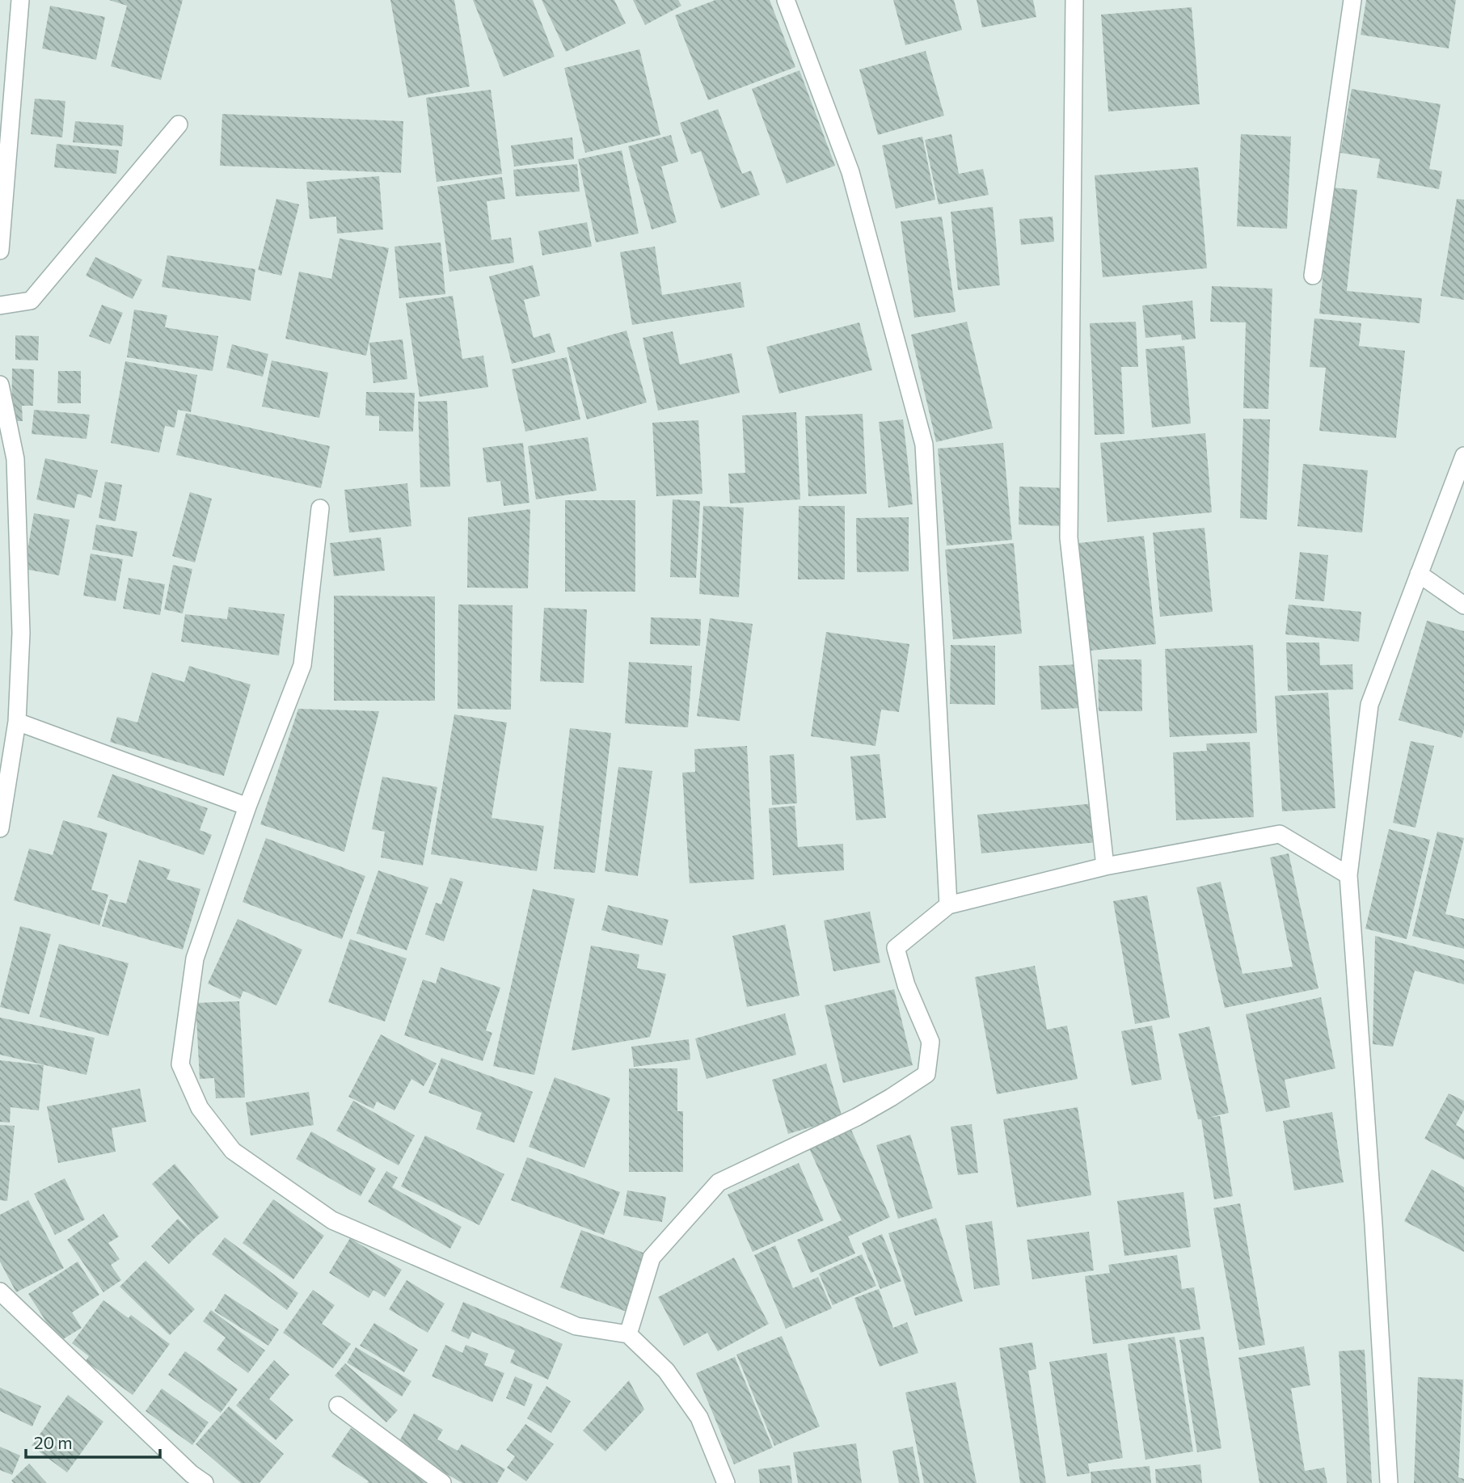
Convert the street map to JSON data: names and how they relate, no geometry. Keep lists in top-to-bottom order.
{
  "scale_bar": "20 m"
}
